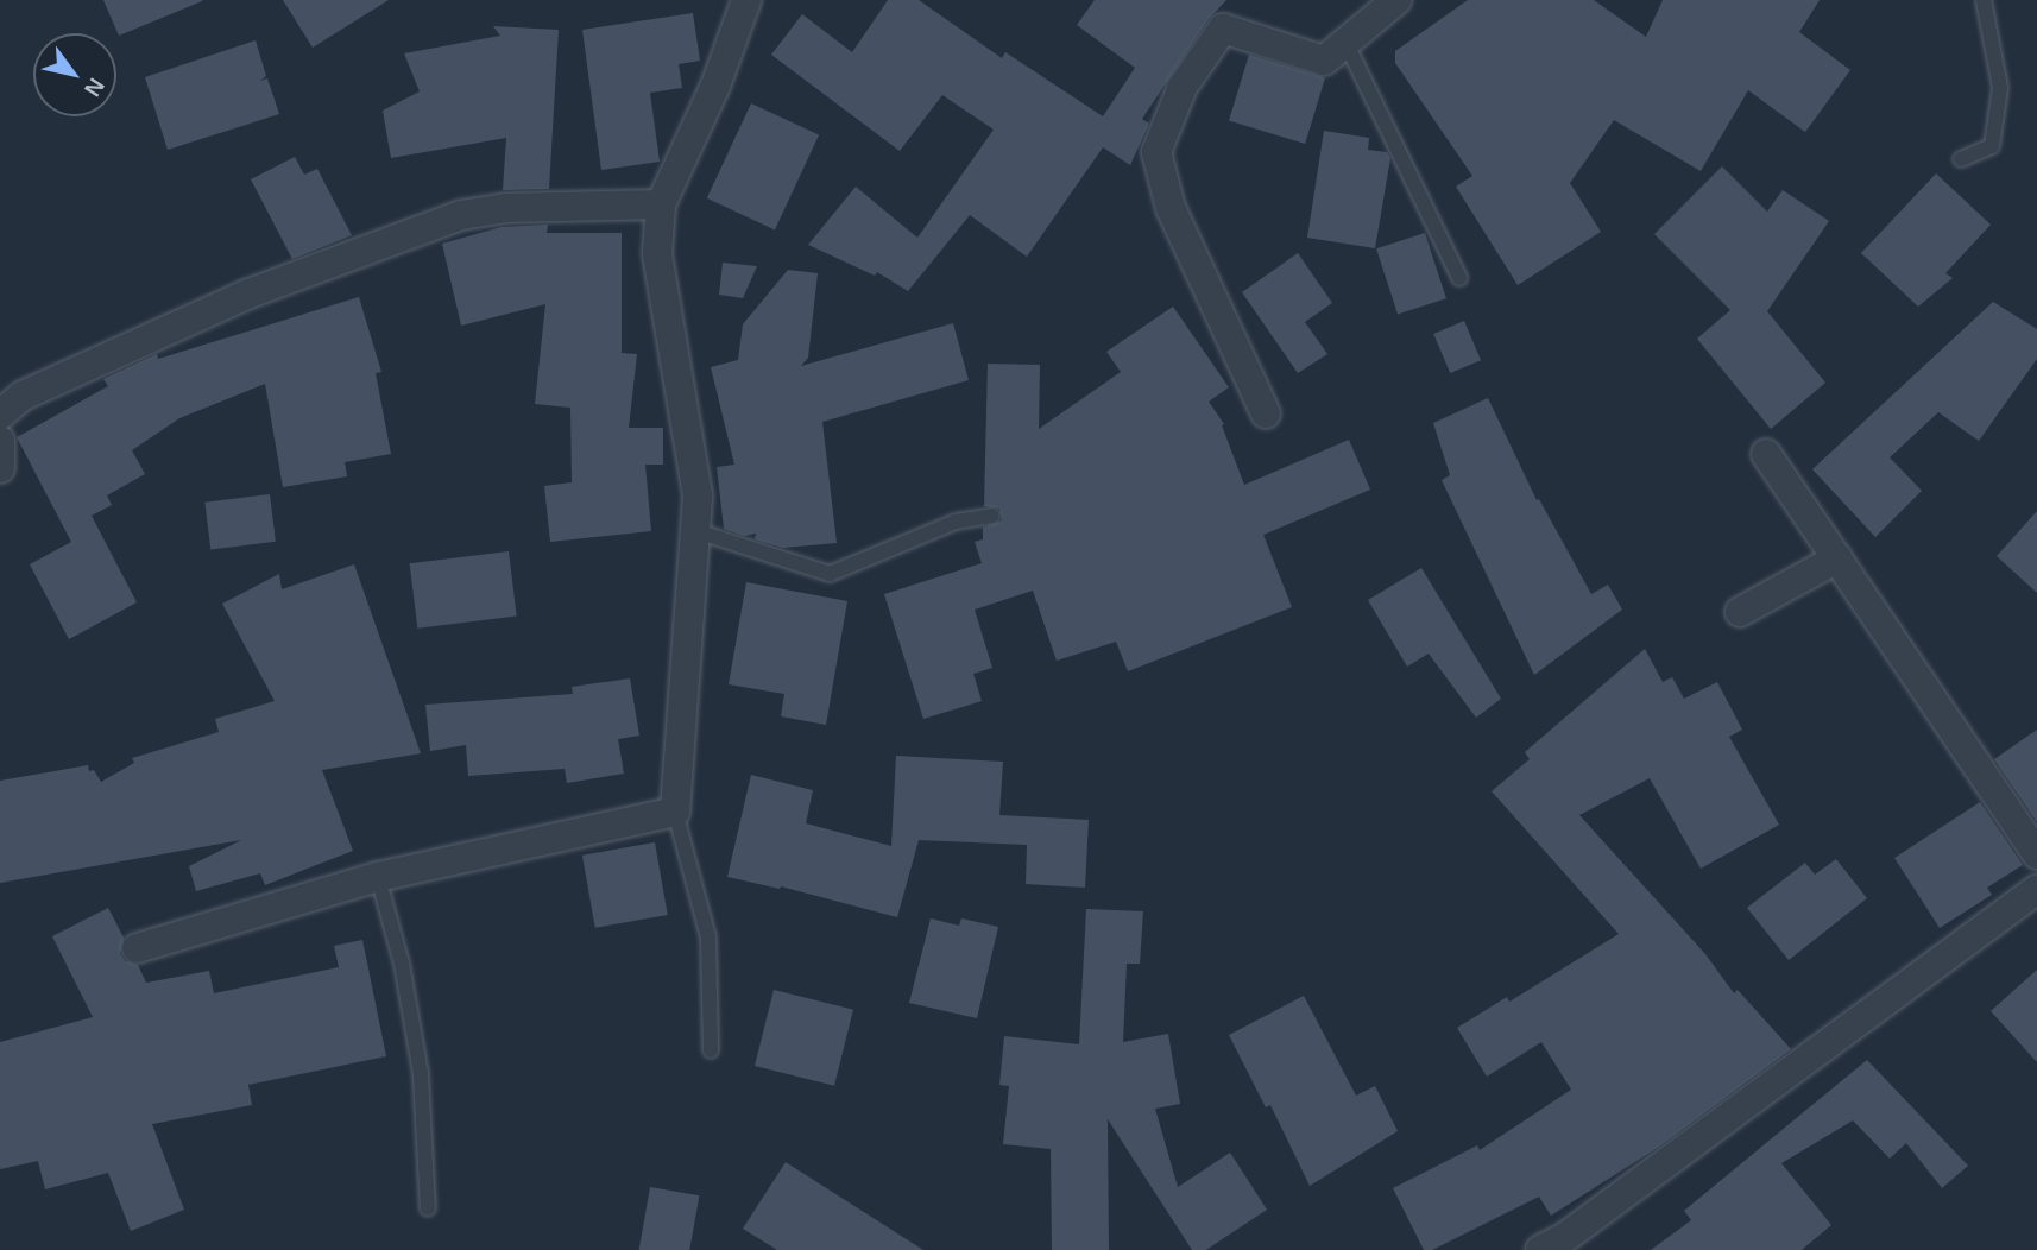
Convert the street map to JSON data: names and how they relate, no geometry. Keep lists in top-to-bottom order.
{
  "north": "bottom right"
}
